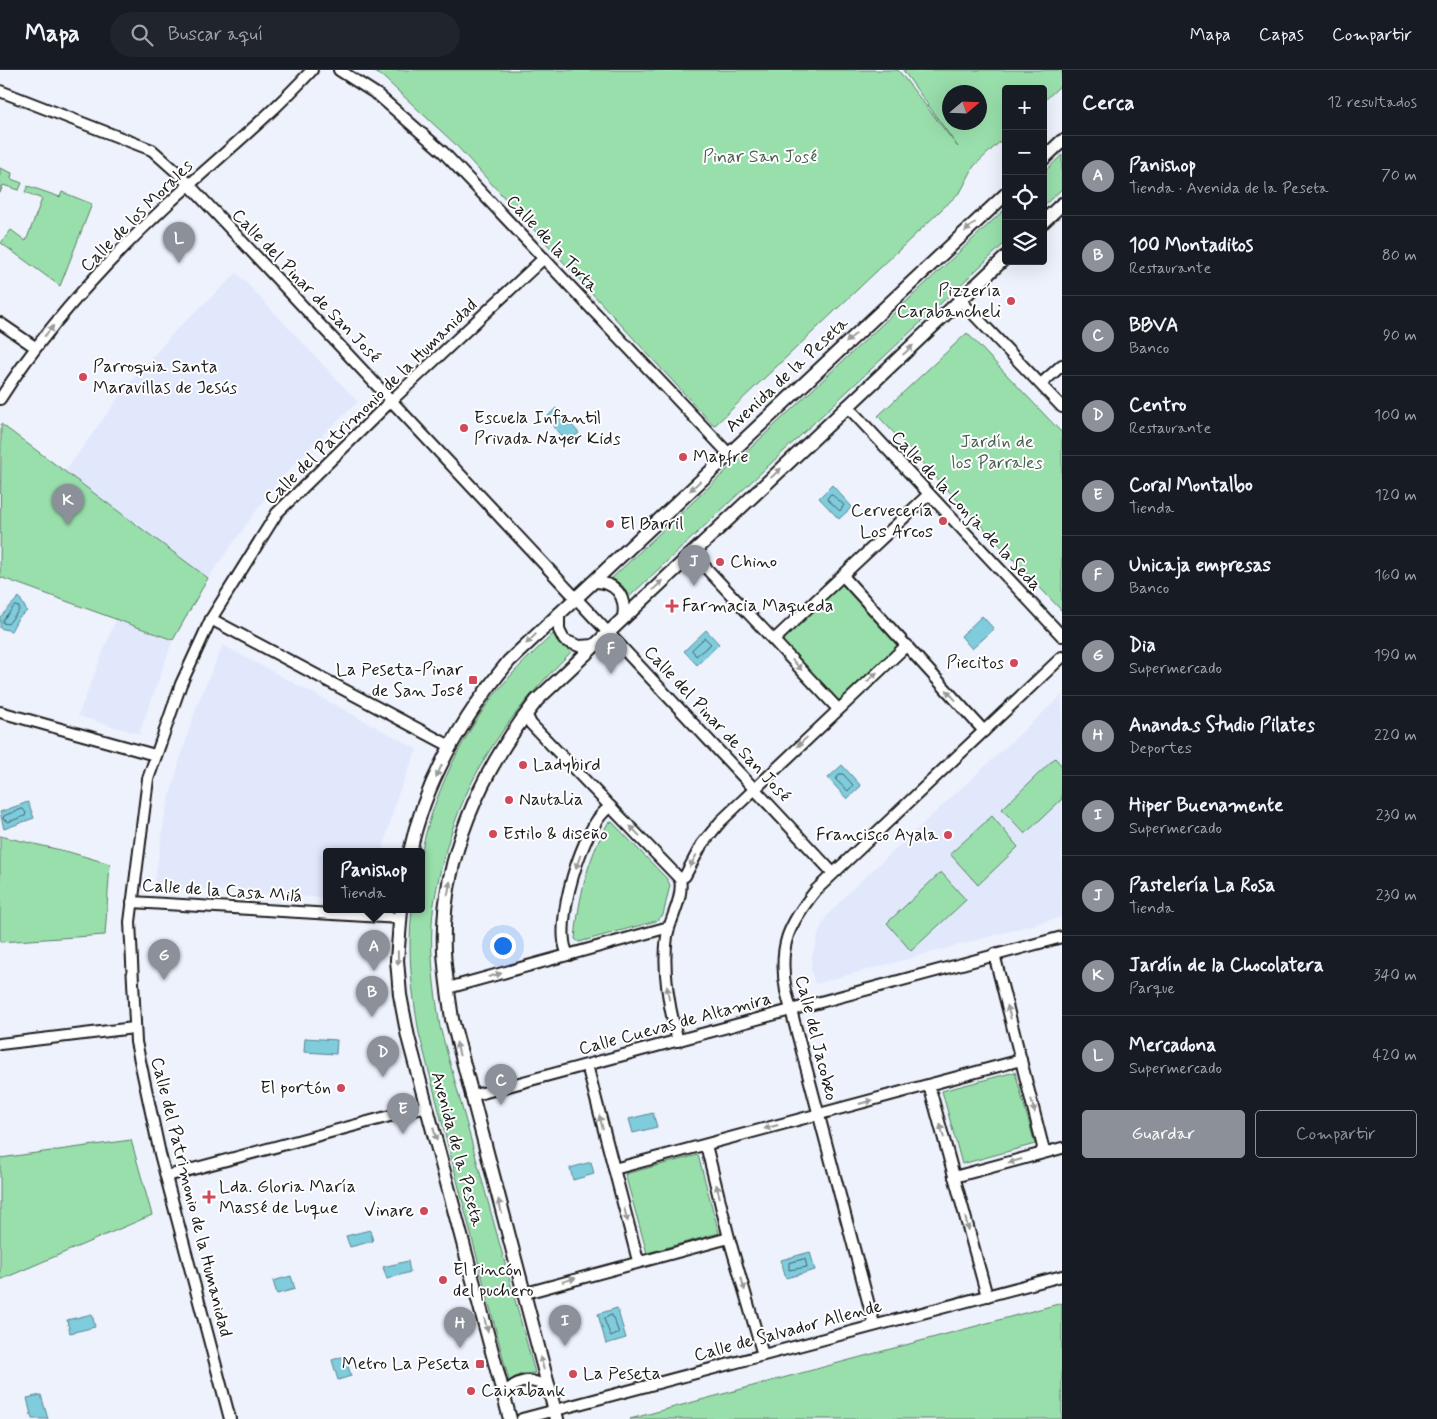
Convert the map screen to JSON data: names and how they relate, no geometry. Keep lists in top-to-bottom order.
{
  "streets": {
    "street": [
      "Calle de los Morales",
      "Calle de la Torta",
      "Calle del Pinar de San José",
      "Avenida de la Peseta",
      "Calle del Patrimonio de la Humanidad",
      "Calle de la Lonja de la Seda",
      "Calle de la Casa Milá",
      "Calle Cuevas de Altamira",
      "Calle del Jacobeo",
      "Calle de Salvador Allende"
    ]
  },
  "crossings": [
    ["Calle de los Morales", "Calle del Pinar de San José"],
    ["Calle de la Torta", "Avenida de la Peseta"],
    ["Calle de la Torta", "Calle del Patrimonio de la Humanidad"],
    ["Calle del Pinar de San José", "Avenida de la Peseta"],
    ["Calle del Pinar de San José", "Calle del Patrimonio de la Humanidad"],
    ["Calle del Pinar de San José", "Calle del Jacobeo"],
    ["Avenida de la Peseta", "Calle de la Lonja de la Seda"],
    ["Avenida de la Peseta", "Calle de la Casa Milá"],
    ["Avenida de la Peseta", "Calle Cuevas de Altamira"],
    ["Avenida de la Peseta", "Calle de Salvador Allende"],
    ["Calle del Patrimonio de la Humanidad", "Calle de la Casa Milá"],
    ["Calle Cuevas de Altamira", "Calle del Jacobeo"],
    ["Calle del Jacobeo", "Calle de Salvador Allende"]
  ],
  "one_way": ["Calle de los Morales"],
  "parks": ["Pinar San José", "Jardín de los Parrales"],
  "places": {
    "other": [
      "Pizzería Carabancheli",
      "Parroquia Santa Maravillas de Jesús",
      "Escuela Infantil Privada Nayer Kids",
      "Mapfre",
      "Cervecería Los Arcos",
      "El Barril",
      "Chino",
      "Piecitos",
      "Ladybird",
      "Nautalia",
      "Estilo & diseño",
      "Francisco Ayala",
      "El portón",
      "Vinare",
      "El rincón del puchero",
      "La Peseta",
      "Caixabank"
    ],
    "health": ["Farmacia Maqueda", "Lda. Gloria María Massé de Luque"],
    "transit": ["La Peseta-Pinar de San José", "Metro La Peseta"]
  },
  "north": "right",
  "page": {
    "header": "Mapa",
    "search": "Buscar aquí",
    "nav": ["Mapa", "Capas", "Compartir"],
    "heading": ["Cerca", "12 resultados"],
    "map_buttons": ["+", "−"],
    "list": [
      {
        "mark": "A",
        "name": "Panishop",
        "note": "Tienda · Avenida de la Peseta",
        "value": "70 m"
      },
      {
        "mark": "B",
        "name": "100 Montaditos",
        "note": "Restaurante",
        "value": "80 m"
      },
      {
        "mark": "C",
        "name": "BBVA",
        "note": "Banco",
        "value": "90 m"
      },
      {
        "mark": "D",
        "name": "Centro",
        "note": "Restaurante",
        "value": "100 m"
      },
      {
        "mark": "E",
        "name": "Coral Montalbo",
        "note": "Tienda",
        "value": "120 m"
      },
      {
        "mark": "F",
        "name": "Unicaja empresas",
        "note": "Banco",
        "value": "160 m"
      },
      {
        "mark": "G",
        "name": "Dia",
        "note": "Supermercado",
        "value": "190 m"
      },
      {
        "mark": "H",
        "name": "Anandas Studio Pilates",
        "note": "Deportes",
        "value": "220 m"
      },
      {
        "mark": "I",
        "name": "Hiper Buenamente",
        "note": "Supermercado",
        "value": "230 m"
      },
      {
        "mark": "J",
        "name": "Pastelería La Rosa",
        "note": "Tienda",
        "value": "230 m"
      },
      {
        "mark": "K",
        "name": "Jardín de la Chocolatera",
        "note": "Parque",
        "value": "340 m"
      },
      {
        "mark": "L",
        "name": "Mercadona",
        "note": "Supermercado",
        "value": "420 m"
      }
    ],
    "pins": [
      "L",
      "K",
      "J",
      "F",
      "A",
      "G",
      "B",
      "D",
      "C",
      "E",
      "I",
      "H"
    ],
    "popup": ["Panishop", "Tienda"],
    "buttons": ["Guardar", "Compartir"]
  }
}
